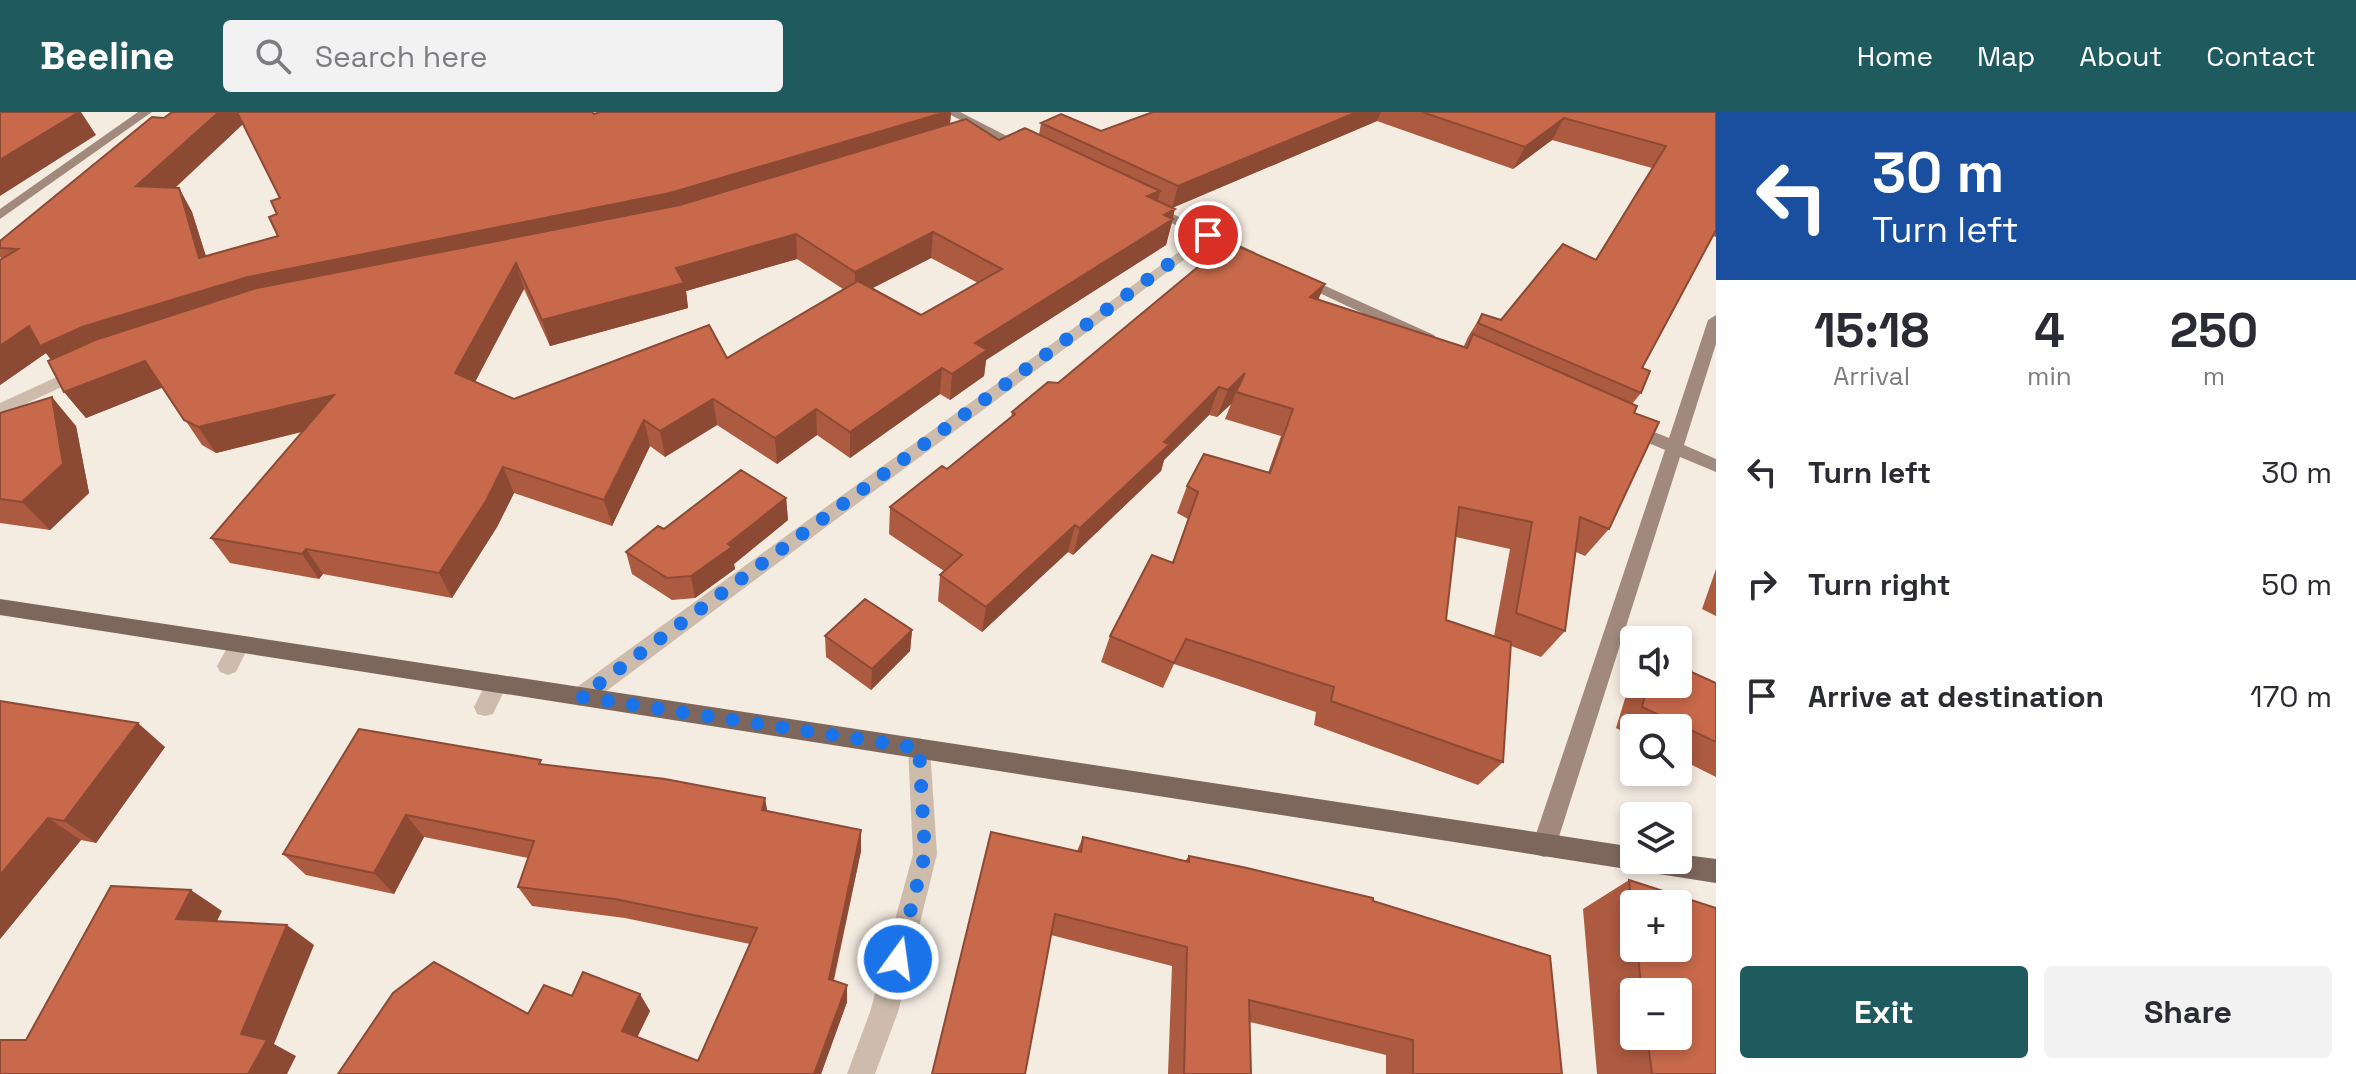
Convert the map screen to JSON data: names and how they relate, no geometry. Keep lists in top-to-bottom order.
{
  "page": {
    "header": "Beeline",
    "search": "Search here",
    "nav": [
      "Home",
      "Map",
      "About",
      "Contact"
    ],
    "turn": ["30 m", "Turn left"],
    "eta": [
      "15:18",
      "Arrival",
      "4",
      "min",
      "250",
      "m"
    ],
    "list": [
      {
        "name": "Turn left",
        "value": "30 m"
      },
      {
        "name": "Turn right",
        "value": "50 m"
      },
      {
        "name": "Arrive at destination",
        "value": "170 m"
      }
    ],
    "map_buttons": ["+", "−"],
    "buttons": ["Exit", "Share"]
  }
}
